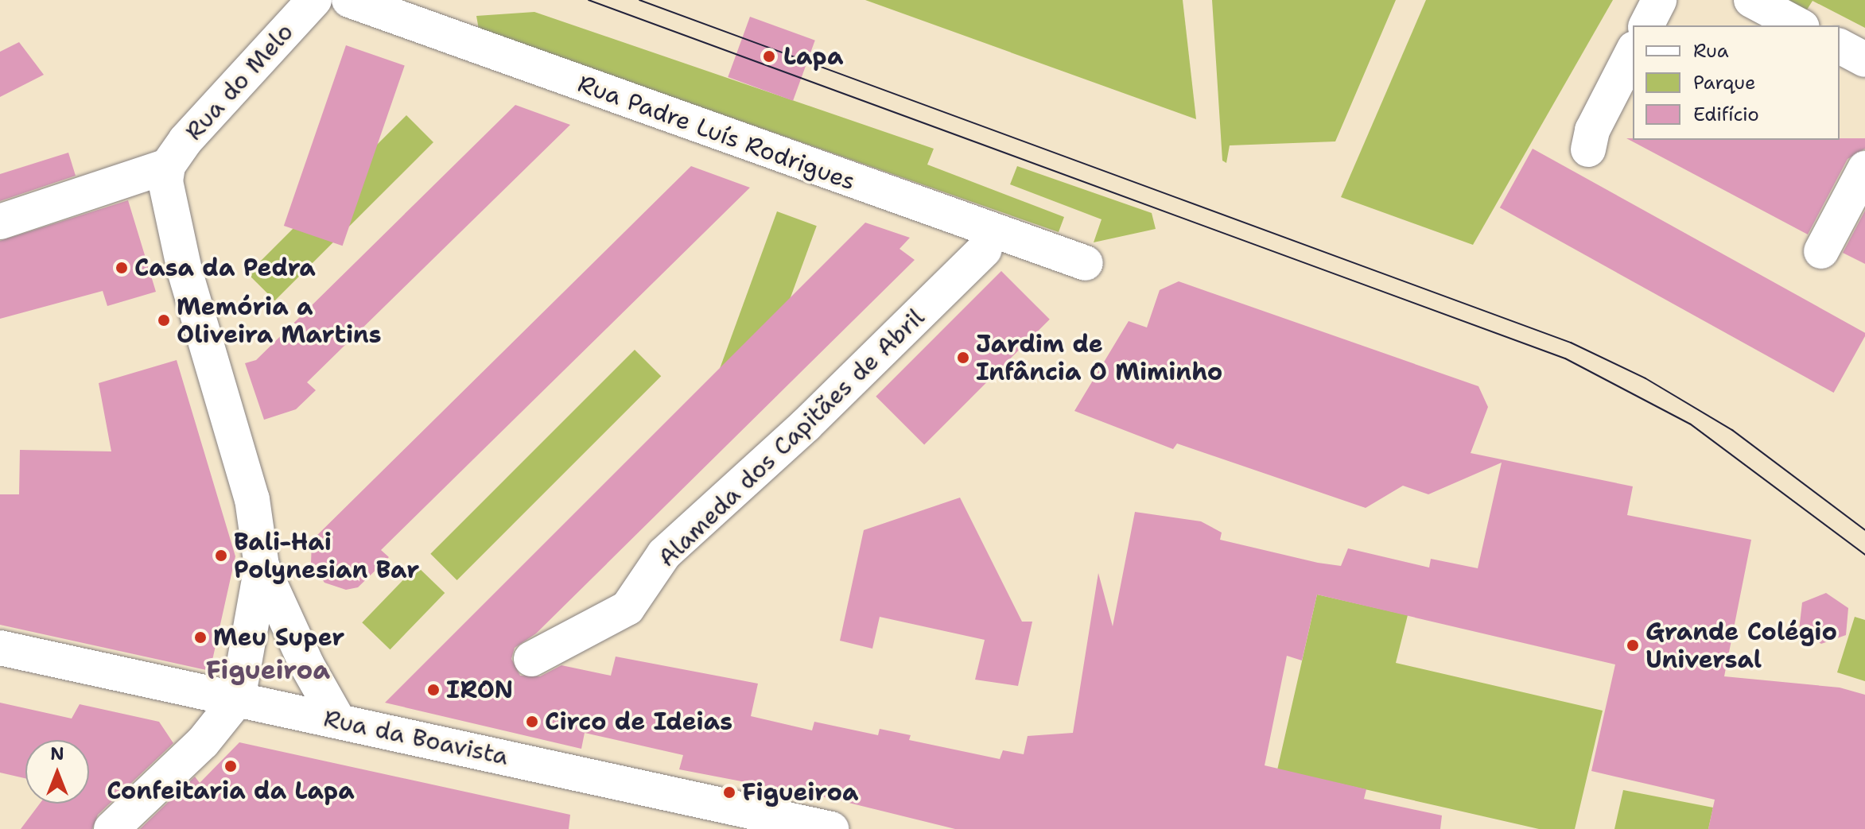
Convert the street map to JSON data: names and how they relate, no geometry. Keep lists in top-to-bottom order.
{
  "streets": {
    "street": [
      "Rua do Melo",
      "Rua Padre Luís Rodrigues",
      "Alameda dos Capitães de Abril",
      "Rua da Boavista"
    ]
  },
  "districts": ["Figueiroa"],
  "places": [
    "Lapa",
    "Casa da Pedra",
    "Memória a Oliveira Martins",
    "Jardim de Infância O Miminho",
    "Bali-Hai Polynesian Bar",
    "Meu Super",
    "Grande Colégio Universal",
    "IRON",
    "Circo de Ideias",
    "Confeitaria da Lapa",
    "Figueiroa"
  ],
  "legend": ["Rua", "Parque", "Edifício"],
  "north": "top"
}
